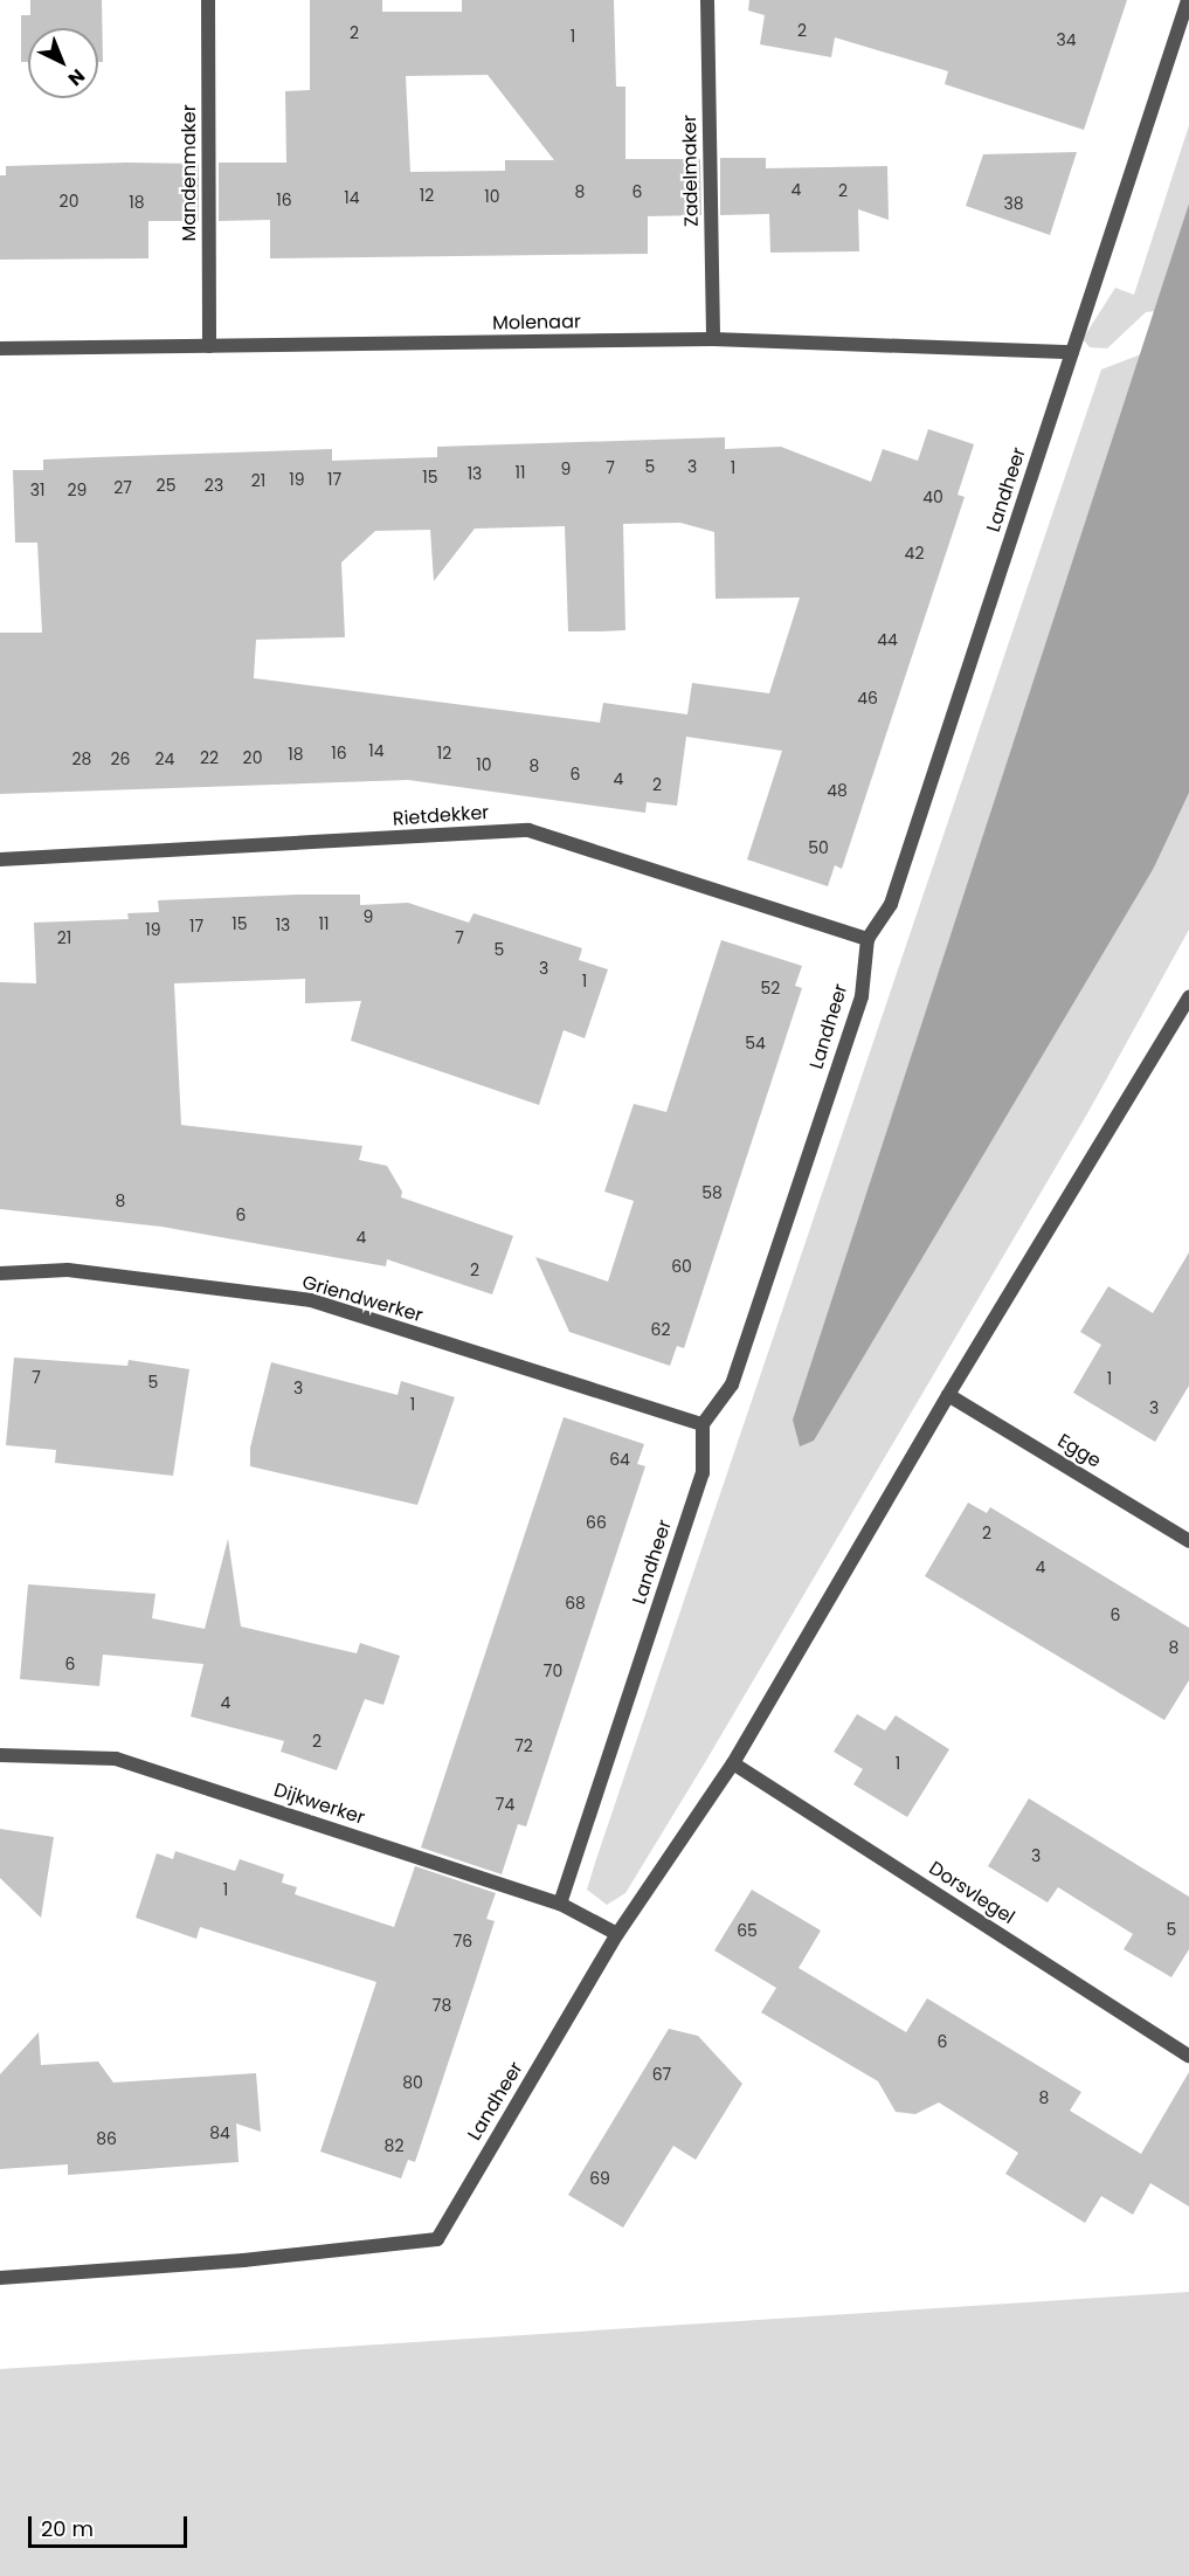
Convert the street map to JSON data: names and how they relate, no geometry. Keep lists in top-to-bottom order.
{
  "streets": {
    "street": [
      "Zadelmaker",
      "Mandenmaker",
      "Molenaar",
      "Landheer",
      "Rietdekker",
      "Griendwerker",
      "Egge",
      "Dijkwerker",
      "Dorsvlegel"
    ]
  },
  "crossings": [
    ["Zadelmaker", "Molenaar"],
    ["Mandenmaker", "Molenaar"],
    ["Molenaar", "Landheer"],
    ["Landheer", "Rietdekker"],
    ["Landheer", "Griendwerker"],
    ["Landheer", "Egge"],
    ["Landheer", "Dijkwerker"],
    ["Landheer", "Dorsvlegel"]
  ],
  "house_numbers": [
    "2",
    "2",
    "1",
    "34",
    "4",
    "2",
    "8",
    "6",
    "12",
    "10",
    "14",
    "16",
    "20",
    "18",
    "38",
    "5",
    "3",
    "7",
    "1",
    "9",
    "11",
    "13",
    "15",
    "19",
    "17",
    "21",
    "25",
    "23",
    "27",
    "31",
    "29",
    "40",
    "42",
    "44",
    "46",
    "14",
    "16",
    "12",
    "18",
    "22",
    "20",
    "28",
    "26",
    "24",
    "10",
    "8",
    "6",
    "4",
    "2",
    "48",
    "50",
    "9",
    "15",
    "11",
    "13",
    "17",
    "19",
    "21",
    "7",
    "5",
    "3",
    "1",
    "52",
    "54",
    "58",
    "8",
    "6",
    "4",
    "60",
    "2",
    "62",
    "7",
    "1",
    "5",
    "3",
    "1",
    "3",
    "64",
    "66",
    "2",
    "4",
    "68",
    "6",
    "8",
    "6",
    "70",
    "4",
    "2",
    "72",
    "1",
    "74",
    "3",
    "1",
    "5",
    "65",
    "76",
    "78",
    "6",
    "67",
    "80",
    "8",
    "84",
    "86",
    "82",
    "69"
  ],
  "scale_bar": "20 m",
  "north": "bottom right"
}
